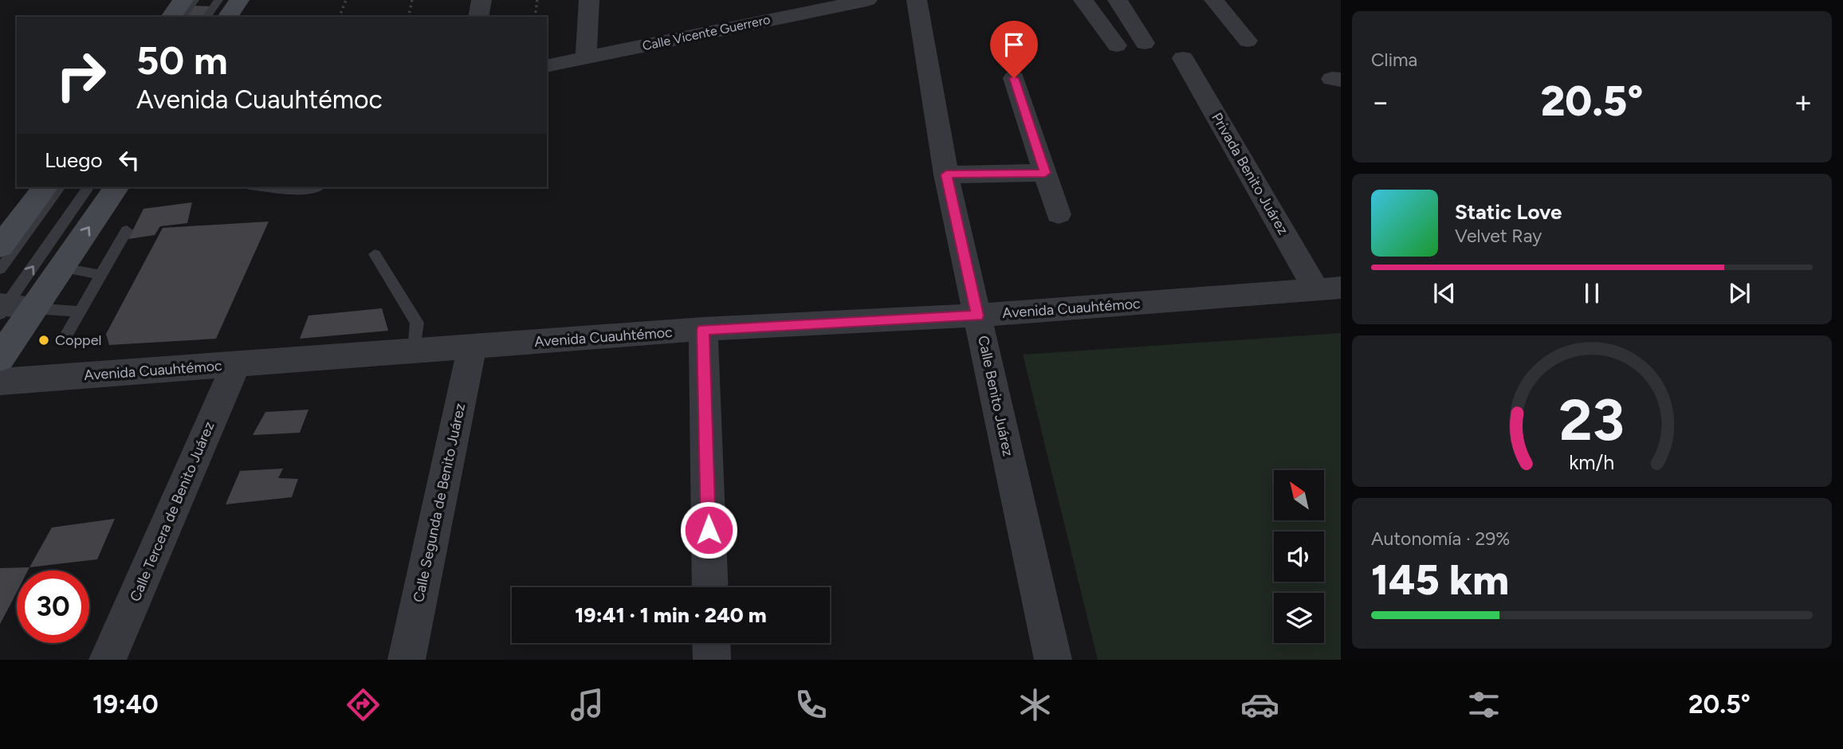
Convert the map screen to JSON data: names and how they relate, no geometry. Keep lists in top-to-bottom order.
{
  "streets": {
    "street": [
      "Calle Vicente Guerrero",
      "Privada Benito Juárez",
      "Avenida Cuauhtémoc",
      "Calle Benito Juárez",
      "Calle Segunda de Benito Juárez",
      "Calle Tercera de Benito Juárez"
    ]
  },
  "crossings": [
    ["Privada Benito Juárez", "Avenida Cuauhtémoc"],
    ["Avenida Cuauhtémoc", "Calle Benito Juárez"],
    ["Avenida Cuauhtémoc", "Calle Segunda de Benito Juárez"],
    ["Avenida Cuauhtémoc", "Calle Tercera de Benito Juárez"]
  ],
  "places": ["Coppel"],
  "north": "top left",
  "page": {
    "tile": [
      "Clima",
      ["Autonomía · 29%", "145 km"]
    ],
    "turn": ["50 m", "Avenida Cuauhtémoc"],
    "heat": ["−", "20.5°", "+"],
    "then": "Luego",
    "song": ["Static Love", "Velvet Ray"],
    "limit": "30",
    "trip": "19:41 · 1 min · 240 m",
    "tabs": ["19:40", "20.5°"],
    "gauge": ["23", "km/h"]
  }
}
